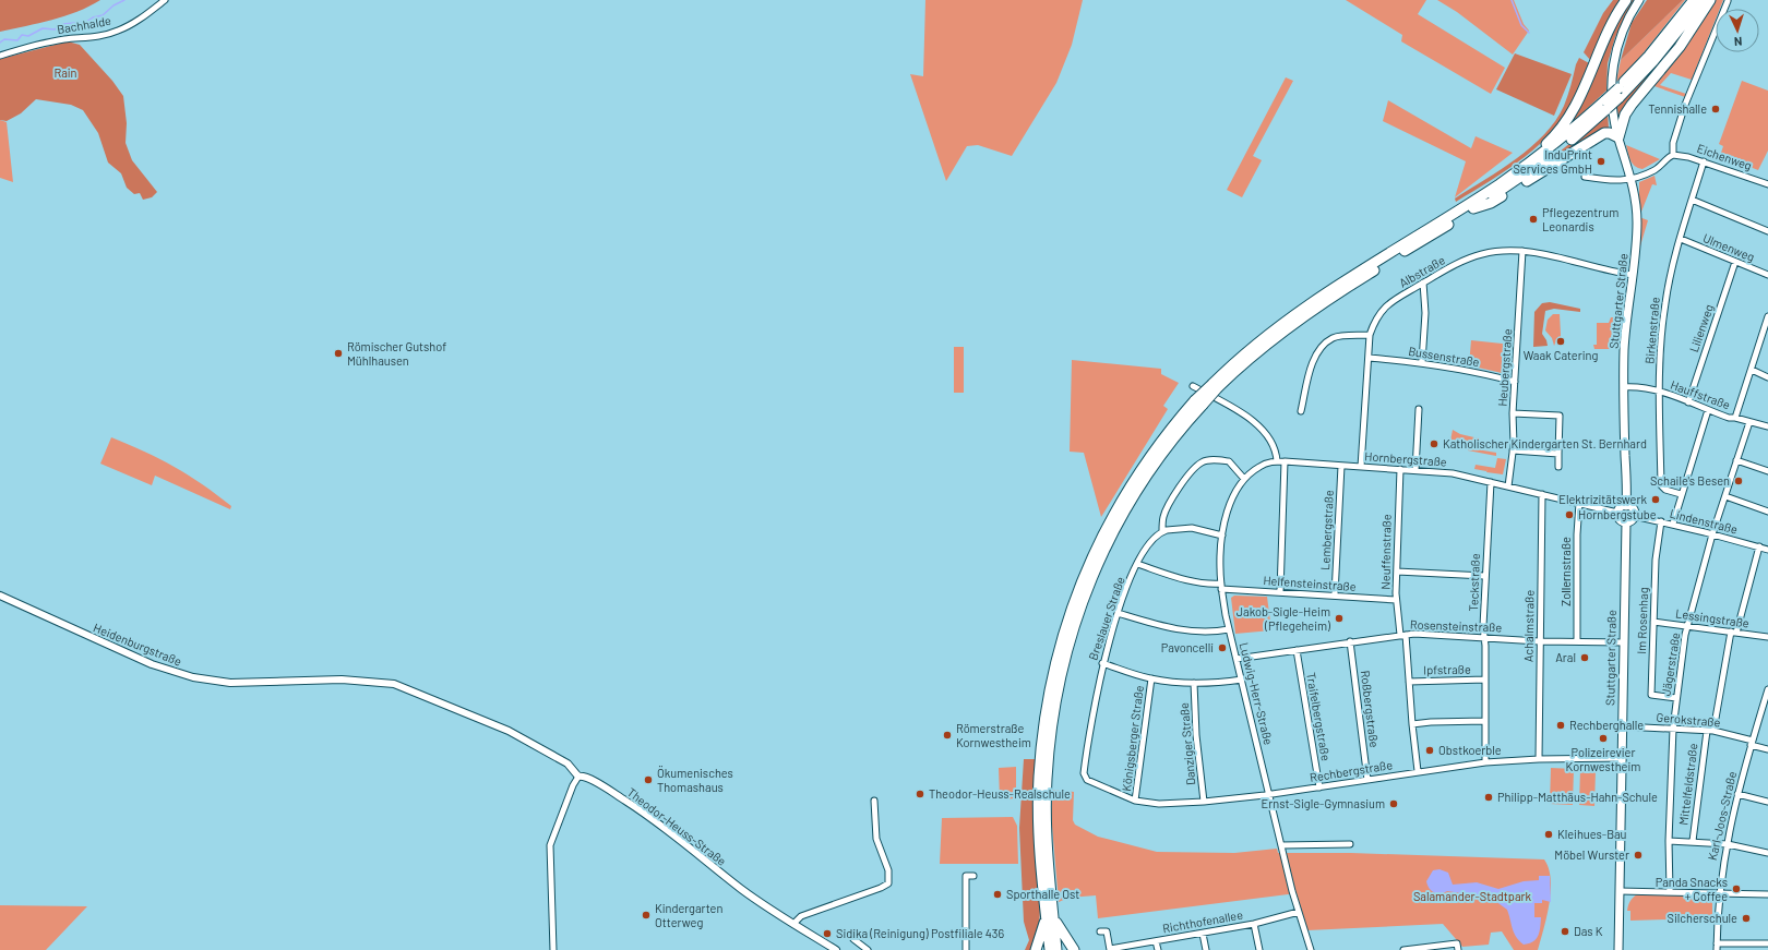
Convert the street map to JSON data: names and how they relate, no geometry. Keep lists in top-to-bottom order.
{
  "streets": {
    "main road": ["Stuttgarter Straße"],
    "street": [
      "Bachhalde",
      "Eichenweg",
      "Ulmenweg",
      "Albstraße",
      "Lilienweg",
      "Birkenstraße",
      "Bussenstraße",
      "Heubergstraße",
      "Hauffstraße",
      "Hornbergstraße",
      "Lindenstraße",
      "Lembergstraße",
      "Neuffenstraße",
      "Zollernstraße",
      "Teckstraße",
      "Helfensteinstraße",
      "Breslauer Straße",
      "Lessingstraße",
      "Im Rosenhag",
      "Rosensteinstraße",
      "Achalmstraße",
      "Heidenburgstraße",
      "Jägerstraße",
      "Ipfstraße",
      "Ludwig-Herr-Straße",
      "Roßbergstraße",
      "Traifelbergstraße",
      "Gerokstraße",
      "Königsberger Straße",
      "Danziger Straße",
      "Rechbergstraße",
      "Mittelfeldstraße",
      "Karl-Joos-Straße",
      "Theodor-Heuss-Straße",
      "Richthofenallee"
    ]
  },
  "crossings": [
    ["Eichenweg", "Birkenstraße"],
    ["Ulmenweg", "Lilienweg"],
    ["Ulmenweg", "Birkenstraße"],
    ["Albstraße", "Stuttgarter Straße"],
    ["Albstraße", "Bussenstraße"],
    ["Albstraße", "Heubergstraße"],
    ["Albstraße", "Hornbergstraße"],
    ["Stuttgarter Straße", "Hauffstraße"],
    ["Stuttgarter Straße", "Hornbergstraße"],
    ["Stuttgarter Straße", "Lindenstraße"],
    ["Stuttgarter Straße", "Rosensteinstraße"],
    ["Stuttgarter Straße", "Gerokstraße"],
    ["Stuttgarter Straße", "Rechbergstraße"],
    ["Lilienweg", "Hauffstraße"],
    ["Birkenstraße", "Hauffstraße"],
    ["Bussenstraße", "Heubergstraße"],
    ["Heubergstraße", "Hornbergstraße"],
    ["Hauffstraße", "Jägerstraße"],
    ["Hornbergstraße", "Lindenstraße"],
    ["Hornbergstraße", "Lembergstraße"],
    ["Hornbergstraße", "Neuffenstraße"],
    ["Hornbergstraße", "Zollernstraße"],
    ["Hornbergstraße", "Teckstraße"],
    ["Hornbergstraße", "Achalmstraße"],
    ["Hornbergstraße", "Ludwig-Herr-Straße"],
    ["Lindenstraße", "Im Rosenhag"],
    ["Lindenstraße", "Jägerstraße"],
    ["Lembergstraße", "Helfensteinstraße"],
    ["Neuffenstraße", "Helfensteinstraße"],
    ["Neuffenstraße", "Rosensteinstraße"],
    ["Neuffenstraße", "Ipfstraße"],
    ["Neuffenstraße", "Rechbergstraße"],
    ["Zollernstraße", "Rosensteinstraße"],
    ["Teckstraße", "Rosensteinstraße"],
    ["Teckstraße", "Ipfstraße"],
    ["Teckstraße", "Rechbergstraße"],
    ["Helfensteinstraße", "Breslauer Straße"],
    ["Helfensteinstraße", "Ludwig-Herr-Straße"],
    ["Breslauer Straße", "Rechbergstraße"],
    ["Lessingstraße", "Im Rosenhag"],
    ["Lessingstraße", "Jägerstraße"],
    ["Im Rosenhag", "Jägerstraße"],
    ["Rosensteinstraße", "Achalmstraße"],
    ["Rosensteinstraße", "Ludwig-Herr-Straße"],
    ["Rosensteinstraße", "Roßbergstraße"],
    ["Rosensteinstraße", "Traifelbergstraße"],
    ["Achalmstraße", "Rechbergstraße"],
    ["Heidenburgstraße", "Theodor-Heuss-Straße"],
    ["Jägerstraße", "Gerokstraße"],
    ["Ludwig-Herr-Straße", "Rechbergstraße"],
    ["Ludwig-Herr-Straße", "Richthofenallee"],
    ["Roßbergstraße", "Rechbergstraße"],
    ["Traifelbergstraße", "Rechbergstraße"],
    ["Gerokstraße", "Mittelfeldstraße"],
    ["Gerokstraße", "Karl-Joos-Straße"],
    ["Königsberger Straße", "Rechbergstraße"],
    ["Danziger Straße", "Rechbergstraße"]
  ],
  "parks": ["Rain", "Salamander-Stadtpark"],
  "places": [
    "Tennishalle",
    "InduPrint Services GmbH",
    "Pflegezentrum Leonardis",
    "Waak Catering",
    "Römischer Gutshof Mühlhausen",
    "Katholischer Kindergarten St. Bernhard",
    "Schaile's Besen",
    "Elektrizitätswerk",
    "Hornbergstube",
    "Jakob-Sigle-Heim (Pflegeheim)",
    "Pavoncelli",
    "Aral",
    "Rechberghalle",
    "Römerstraße Kornwestheim",
    "Polizeirevier Kornwestheim",
    "Obstkoerble",
    "Ökumenisches Thomashaus",
    "Theodor-Heuss-Realschule",
    "Philipp-Matthäus-Hahn-Schule",
    "Ernst-Sigle-Gymnasium",
    "Kleihues-Bau",
    "Möbel Wurster",
    "Panda Snacks + Coffee",
    "Sporthalle Ost",
    "Kindergarten Otterweg",
    "Silcherschule",
    "Das K",
    "Sidika (Reinigung) Postfiliale 436"
  ],
  "north": "bottom"
}
